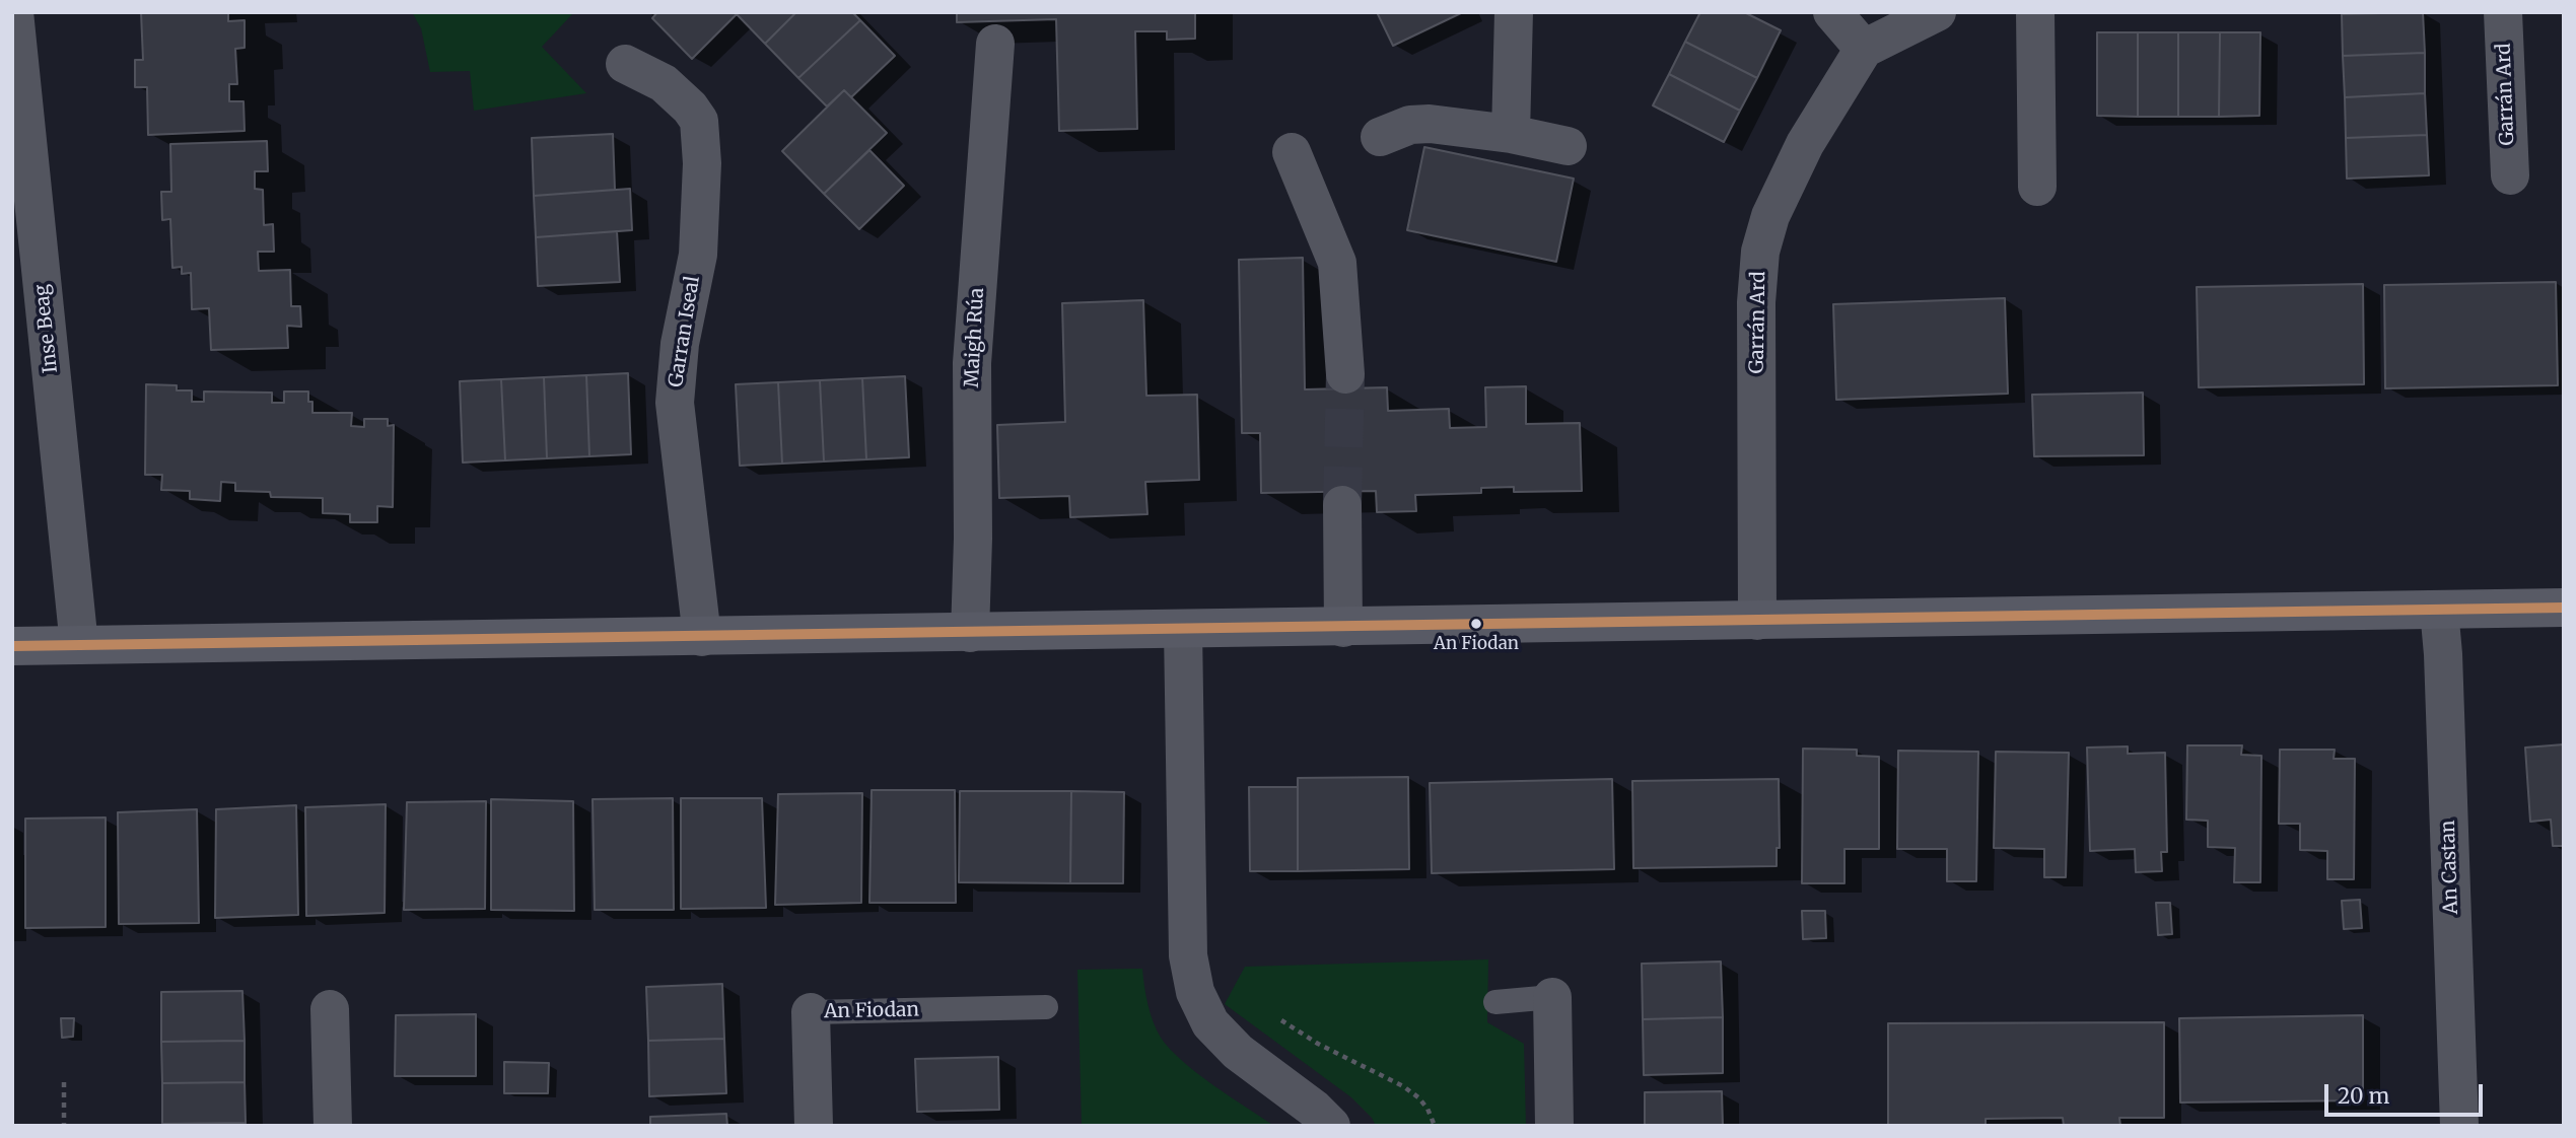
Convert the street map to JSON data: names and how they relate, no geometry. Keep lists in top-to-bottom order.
{
  "streets": {
    "street": [
      "Garrán Ard",
      "Inse Beag",
      "Garran Iseal",
      "Maigh Rúa",
      "An Castan",
      "An Fiodan"
    ]
  },
  "places": ["An Fiodan"],
  "scale_bar": "20 m"
}
